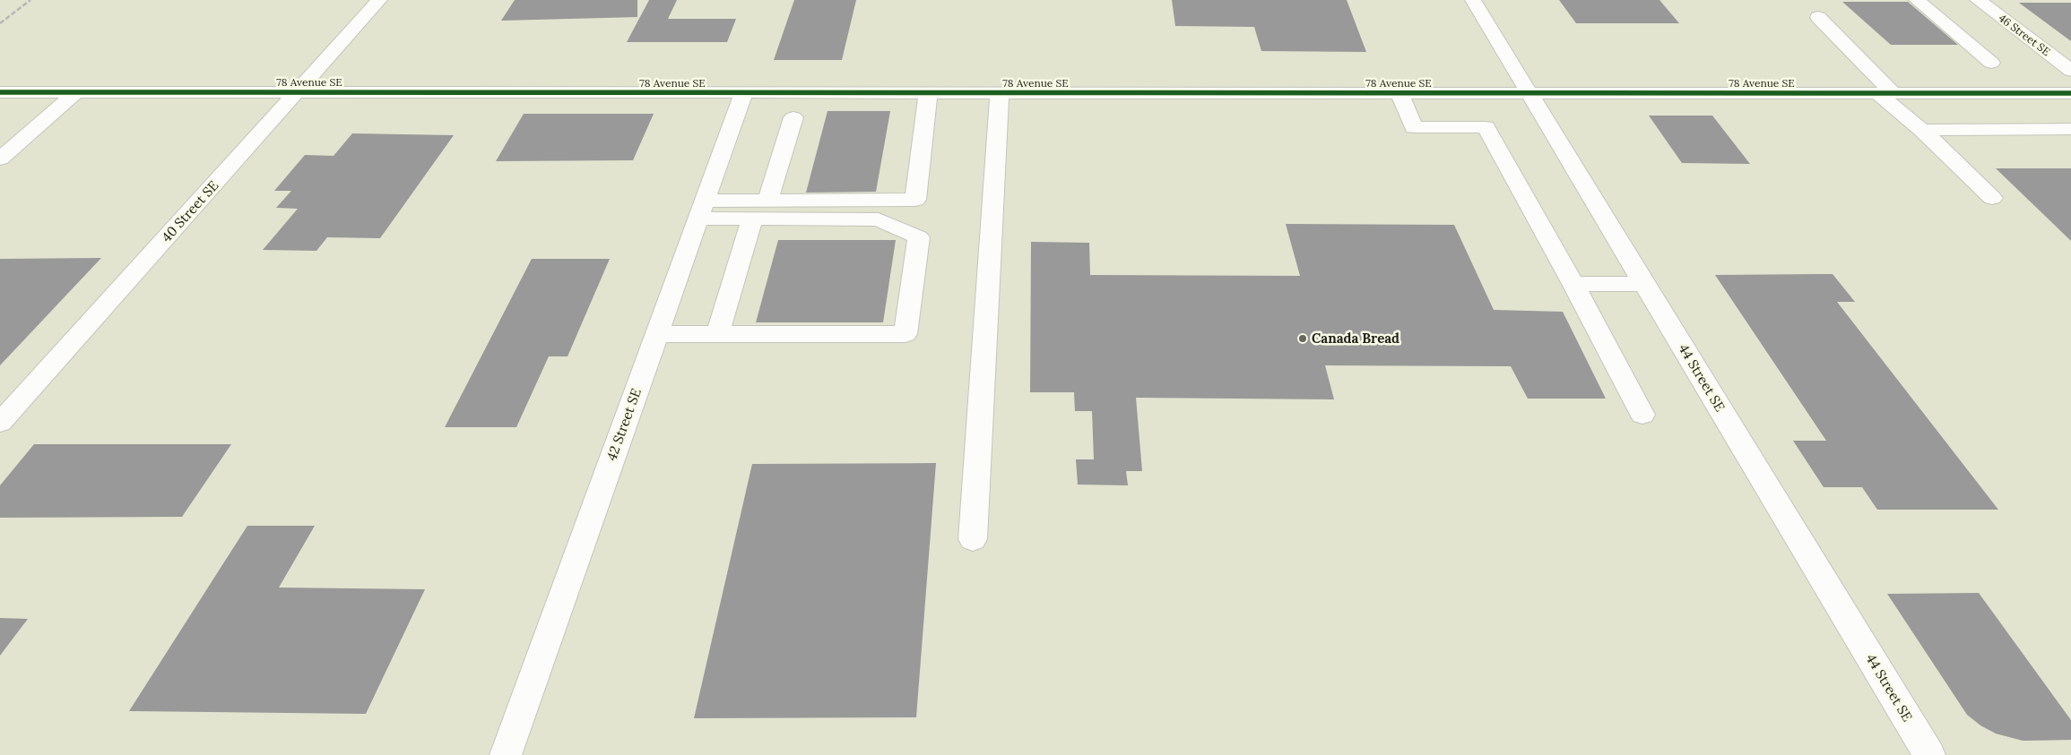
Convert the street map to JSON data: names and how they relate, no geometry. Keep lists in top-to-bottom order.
{
  "streets": {
    "street": [
      "46 Street SE",
      "78 Avenue SE",
      "40 Street SE",
      "44 Street SE",
      "42 Street SE"
    ]
  },
  "crossings": [
    ["78 Avenue SE", "40 Street SE"],
    ["78 Avenue SE", "44 Street SE"],
    ["78 Avenue SE", "42 Street SE"]
  ],
  "places": ["Canada Bread"]
}
